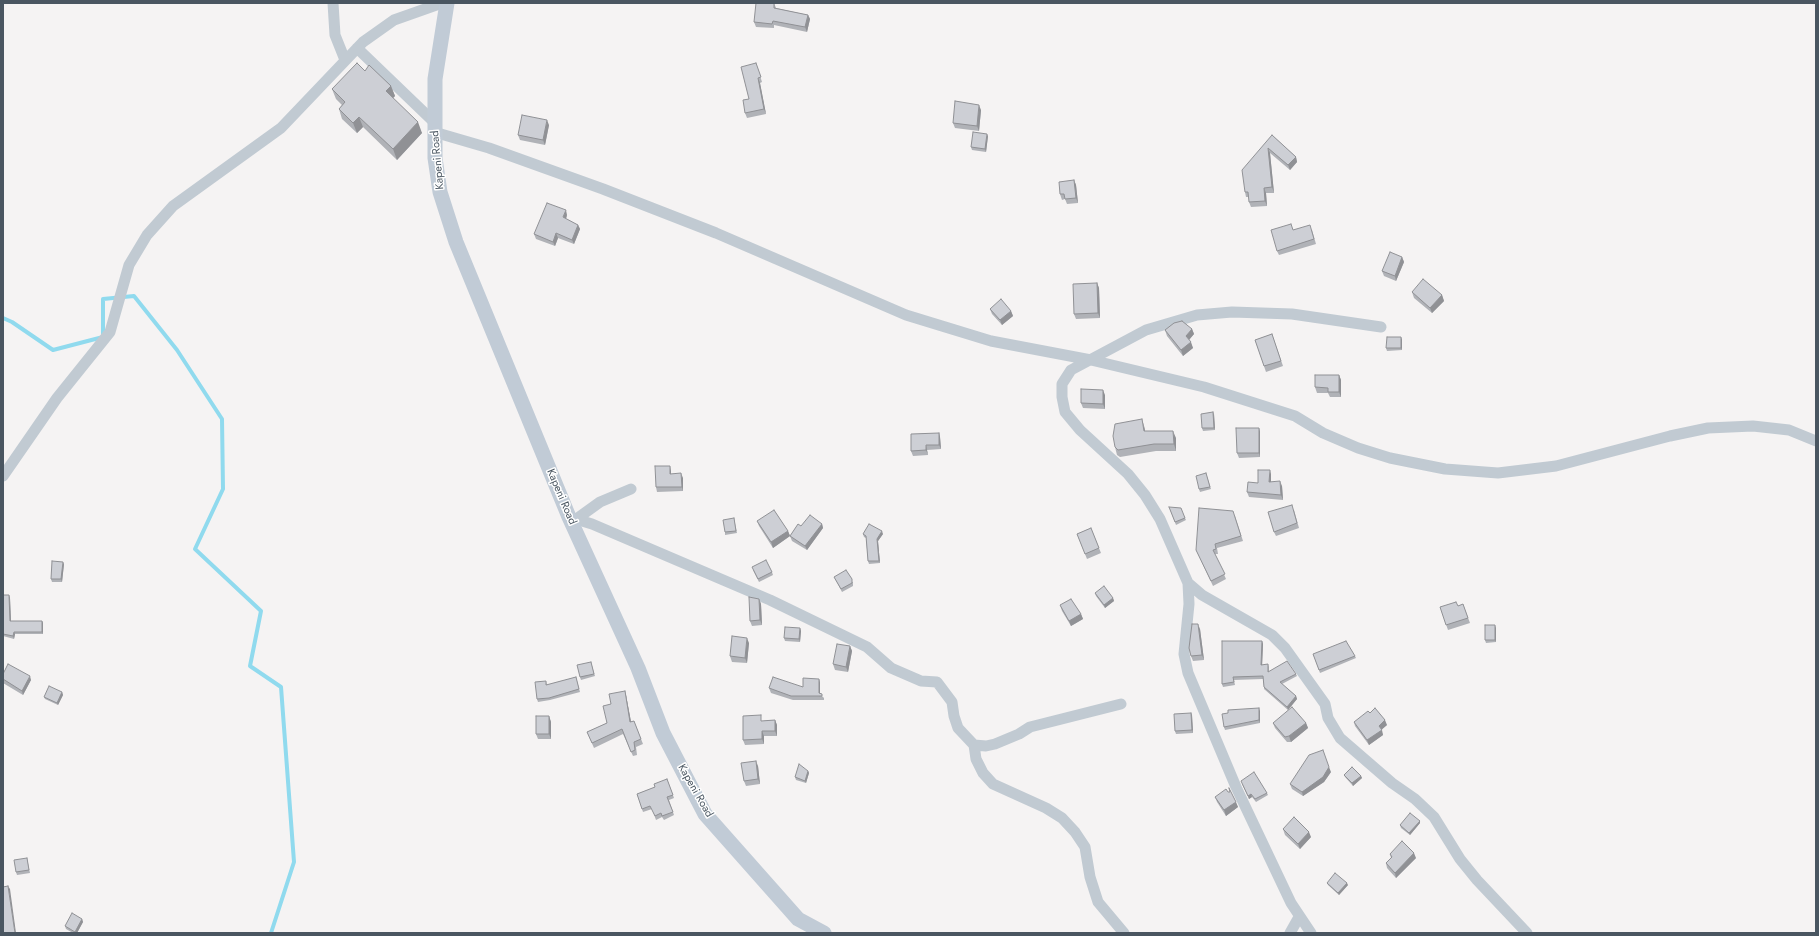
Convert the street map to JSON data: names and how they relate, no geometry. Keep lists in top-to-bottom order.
{
  "streets": {
    "main road": ["Kapeni Road"]
  }
}
